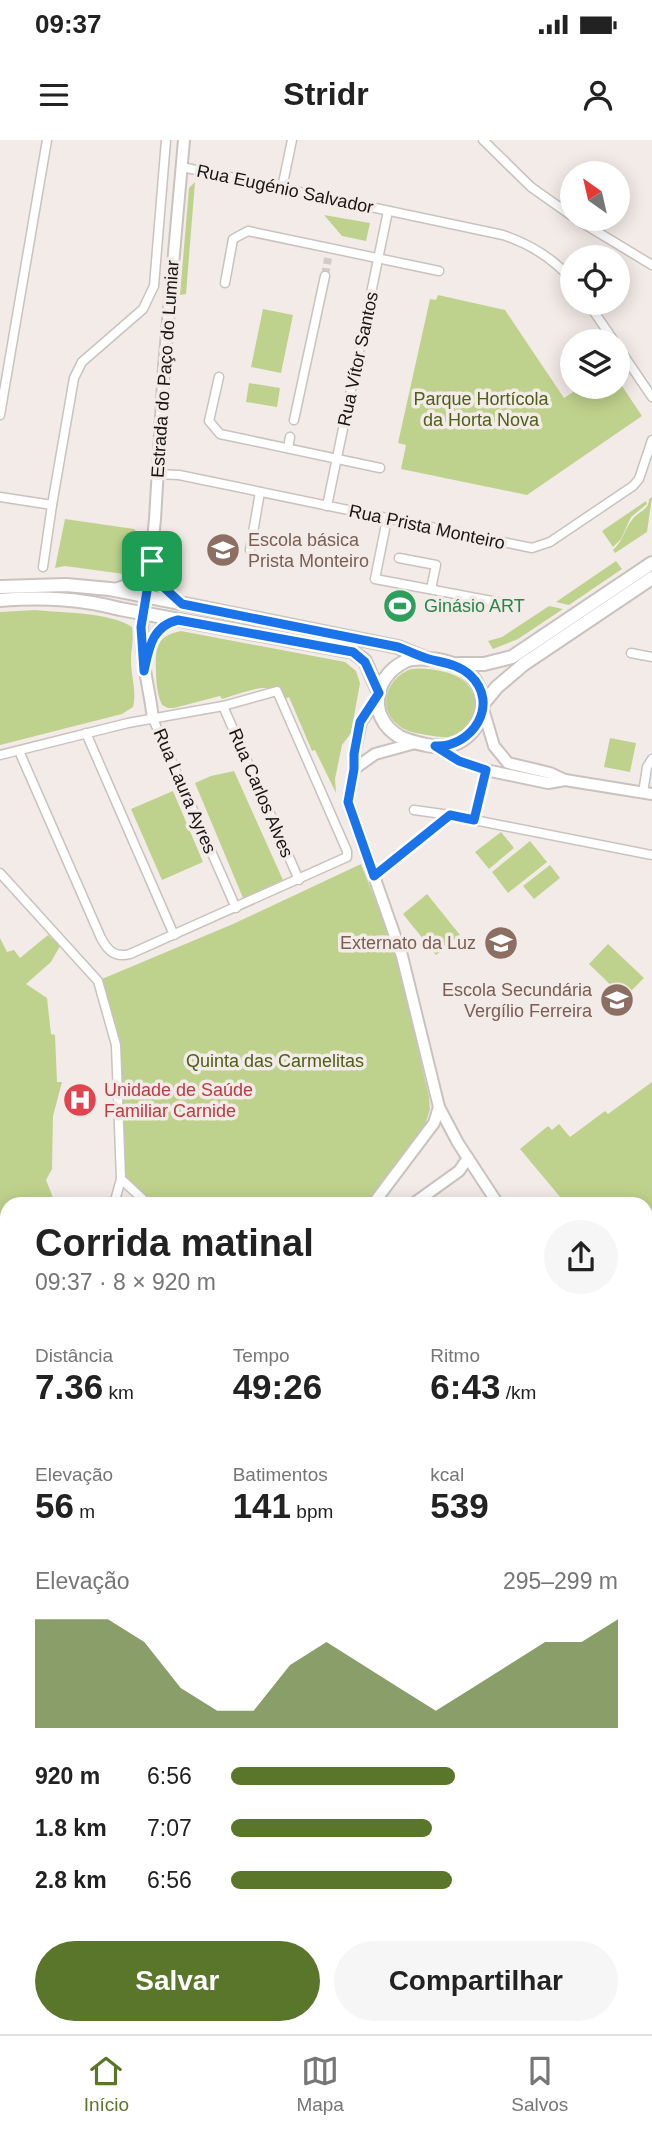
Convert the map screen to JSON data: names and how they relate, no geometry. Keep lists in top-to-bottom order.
{
  "streets": {
    "street": [
      "Rua Eugénio Salvador",
      "Rua Vítor Santos",
      "Estrada do Paço do Lumiar",
      "Rua Prista Monteiro",
      "Rua Laura Ayres",
      "Rua Carlos Alves"
    ]
  },
  "crossings": [
    ["Rua Eugénio Salvador", "Rua Vítor Santos"],
    ["Rua Eugénio Salvador", "Estrada do Paço do Lumiar"],
    ["Rua Vítor Santos", "Rua Prista Monteiro"],
    ["Estrada do Paço do Lumiar", "Rua Prista Monteiro"]
  ],
  "parks": ["Parque Hortícola da Horta Nova", "Quinta das Carmelitas"],
  "places": {
    "school or university": ["Escola básica Prista Monteiro", "Externato da Luz", "Escola Secundária Vergílio Ferreira"],
    "sports": ["Ginásio ART"],
    "hospital": ["Unidade de Saúde Familiar Carnide"]
  },
  "north": "top left",
  "page": {
    "status": "09:37",
    "header": "Stridr",
    "heading": ["Corrida matinal", "09:37 · 8 × 920 m"],
    "stats": [
      ["Distância", "7.36 km"],
      ["Tempo", "49:26"],
      ["Ritmo", "6:43 /km"],
      ["Elevação", "56 m"],
      ["Batimentos", "141 bpm"],
      ["kcal", "539"]
    ],
    "chart": ["Elevação", "295–299 m"],
    "list": [
      {
        "name": "920 m",
        "note": "6:56"
      },
      {
        "name": "1.8 km",
        "note": "7:07"
      },
      {
        "name": "2.8 km",
        "note": "6:56"
      }
    ],
    "buttons": ["Salvar", "Compartilhar"],
    "tabs": ["Início", "Mapa", "Salvos"]
  }
}
